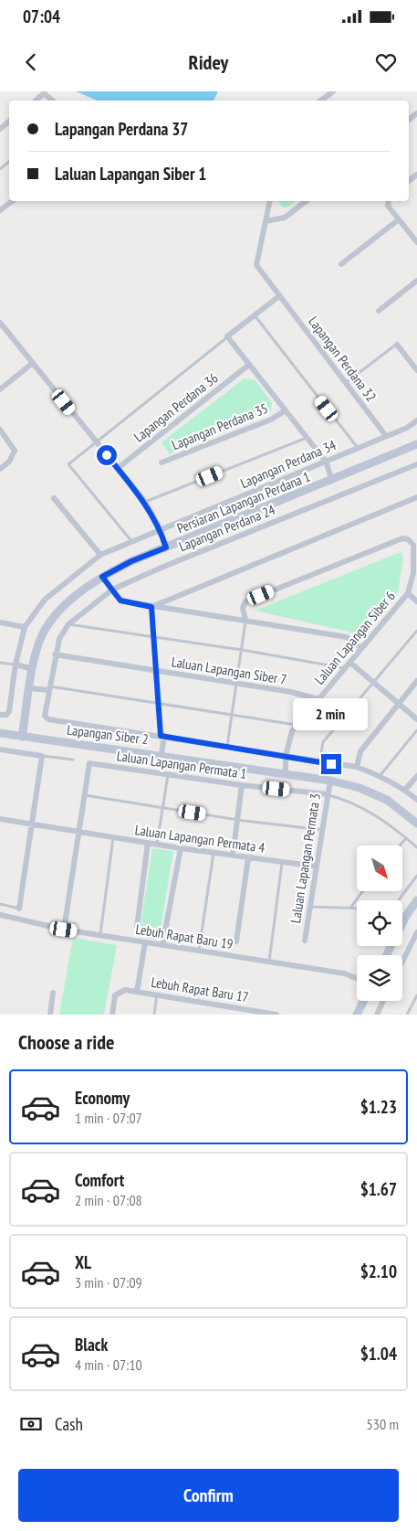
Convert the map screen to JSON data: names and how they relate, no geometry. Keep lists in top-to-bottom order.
{
  "streets": {
    "street": [
      "Lapangan Perdana 32",
      "Lapangan Perdana 36",
      "Lapangan Perdana 35",
      "Lapangan Perdana 34",
      "Persiaran Lapangan Perdana 1",
      "Lapangan Perdana 24",
      "Laluan Lapangan Siber 6",
      "Laluan Lapangan Siber 7",
      "Lapangan Siber 2",
      "Laluan Lapangan Permata 1",
      "Laluan Lapangan Permata 4",
      "Laluan Lapangan Permata 3",
      "Lebuh Rapat Baru 19",
      "Lebuh Rapat Baru 17"
    ]
  },
  "crossings": [
    ["Lapangan Perdana 32", "Lapangan Perdana 34"],
    ["Persiaran Lapangan Perdana 1", "Lapangan Siber 2"],
    ["Lapangan Perdana 24", "Laluan Lapangan Siber 7"],
    ["Laluan Lapangan Siber 6", "Laluan Lapangan Siber 7"],
    ["Laluan Lapangan Siber 6", "Lapangan Siber 2"],
    ["Lapangan Siber 2", "Laluan Lapangan Permata 3"],
    ["Laluan Lapangan Permata 1", "Laluan Lapangan Permata 3"],
    ["Laluan Lapangan Permata 4", "Laluan Lapangan Permata 3"]
  ],
  "north": "bottom right",
  "page": {
    "status": "07:04",
    "header": "Ridey",
    "banner": ["Lapangan Perdana 37", "Laluan Lapangan Siber 1"],
    "bubble": "2 min",
    "heading": "Choose a ride",
    "list": [
      {
        "name": "Economy",
        "note": "1 min · 07:07",
        "value": "$1.23"
      },
      {
        "name": "Comfort",
        "note": "2 min · 07:08",
        "value": "$1.67"
      },
      {
        "name": "XL",
        "note": "3 min · 07:09",
        "value": "$2.10"
      },
      {
        "name": "Black",
        "note": "4 min · 07:10",
        "value": "$1.04"
      }
    ],
    "pay": ["Cash", "530 m"],
    "buttons": "Confirm"
  }
}
